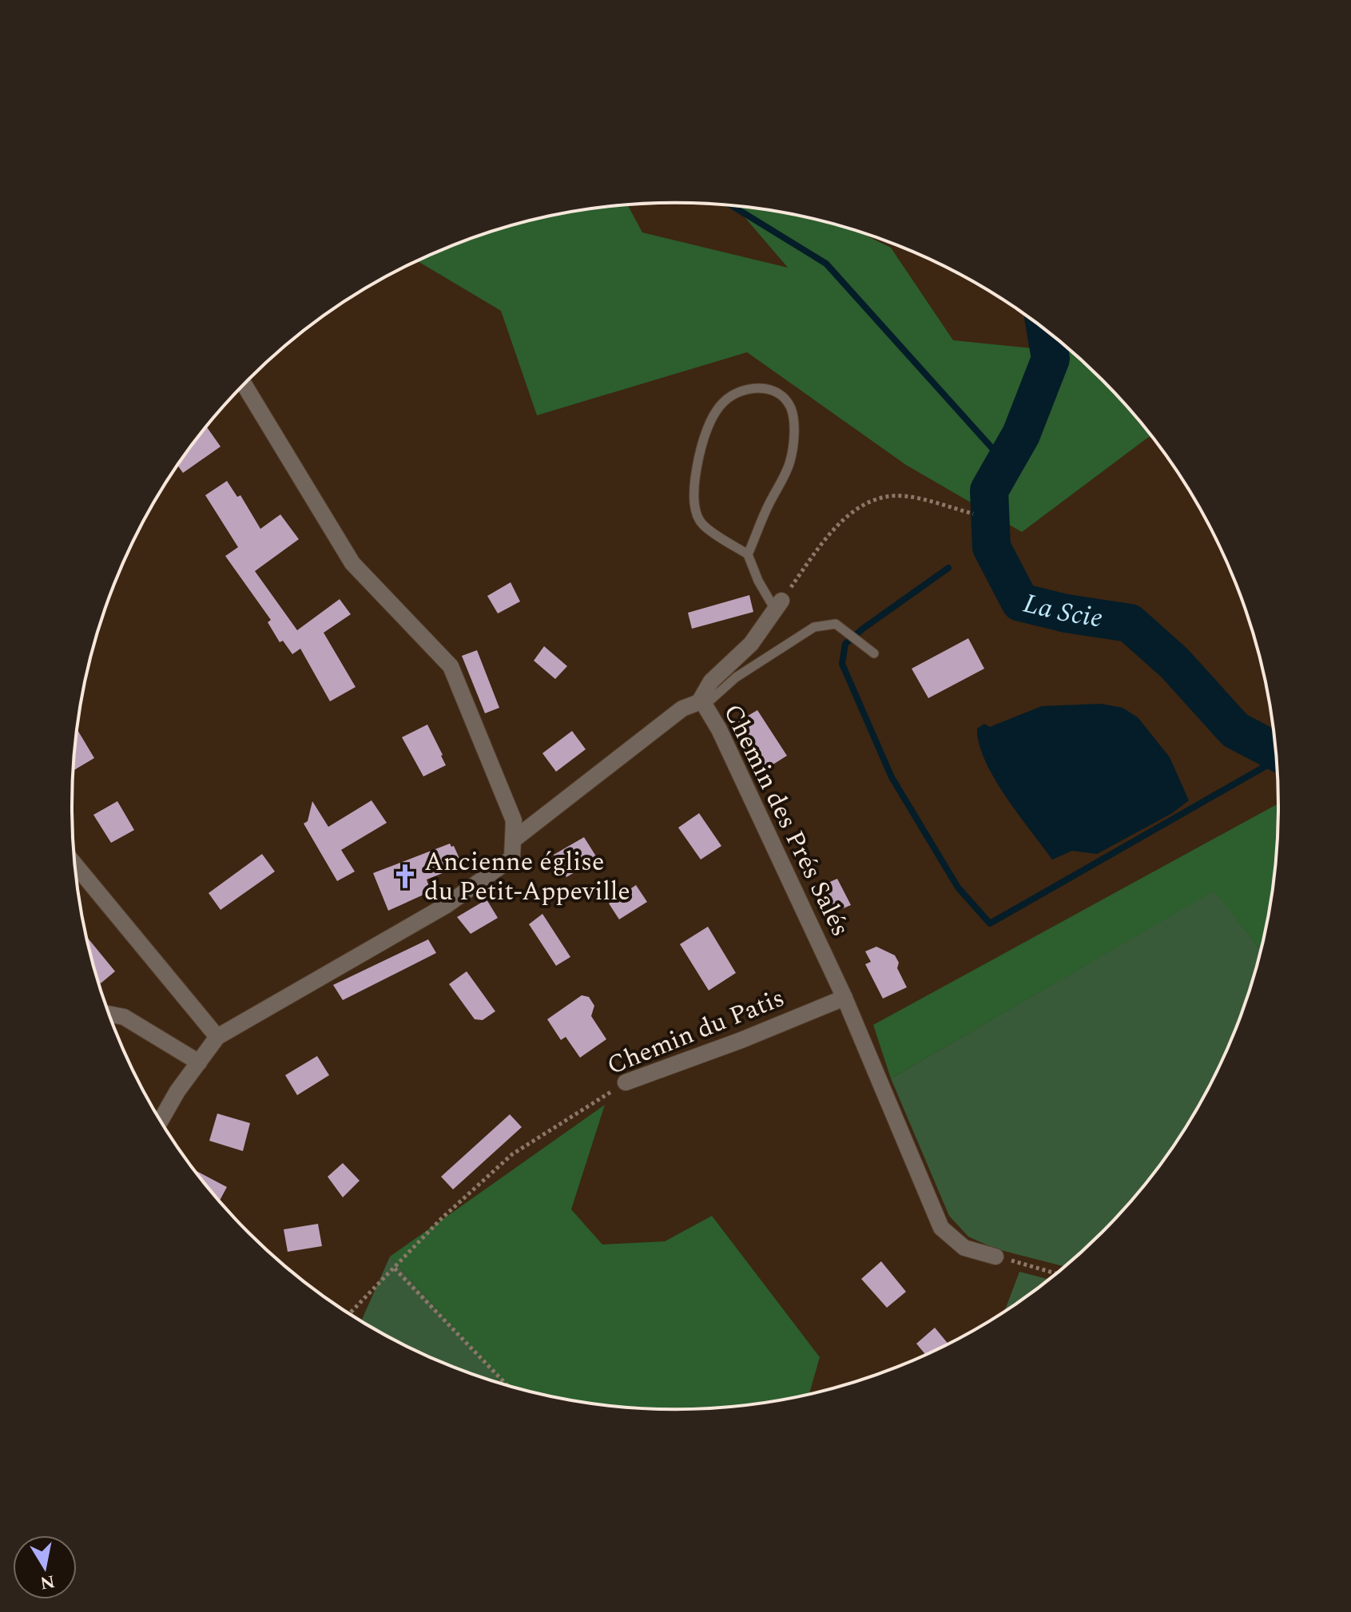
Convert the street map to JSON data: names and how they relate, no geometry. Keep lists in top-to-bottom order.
{
  "streets": {
    "street": ["Chemin des Prés Salés", "Chemin du Patis"]
  },
  "crossings": [
    ["Chemin des Prés Salés", "Chemin du Patis"]
  ],
  "water": ["La Scie"],
  "places": {
    "church": ["Ancienne église du Petit-Appeville"]
  },
  "north": "bottom"
}
